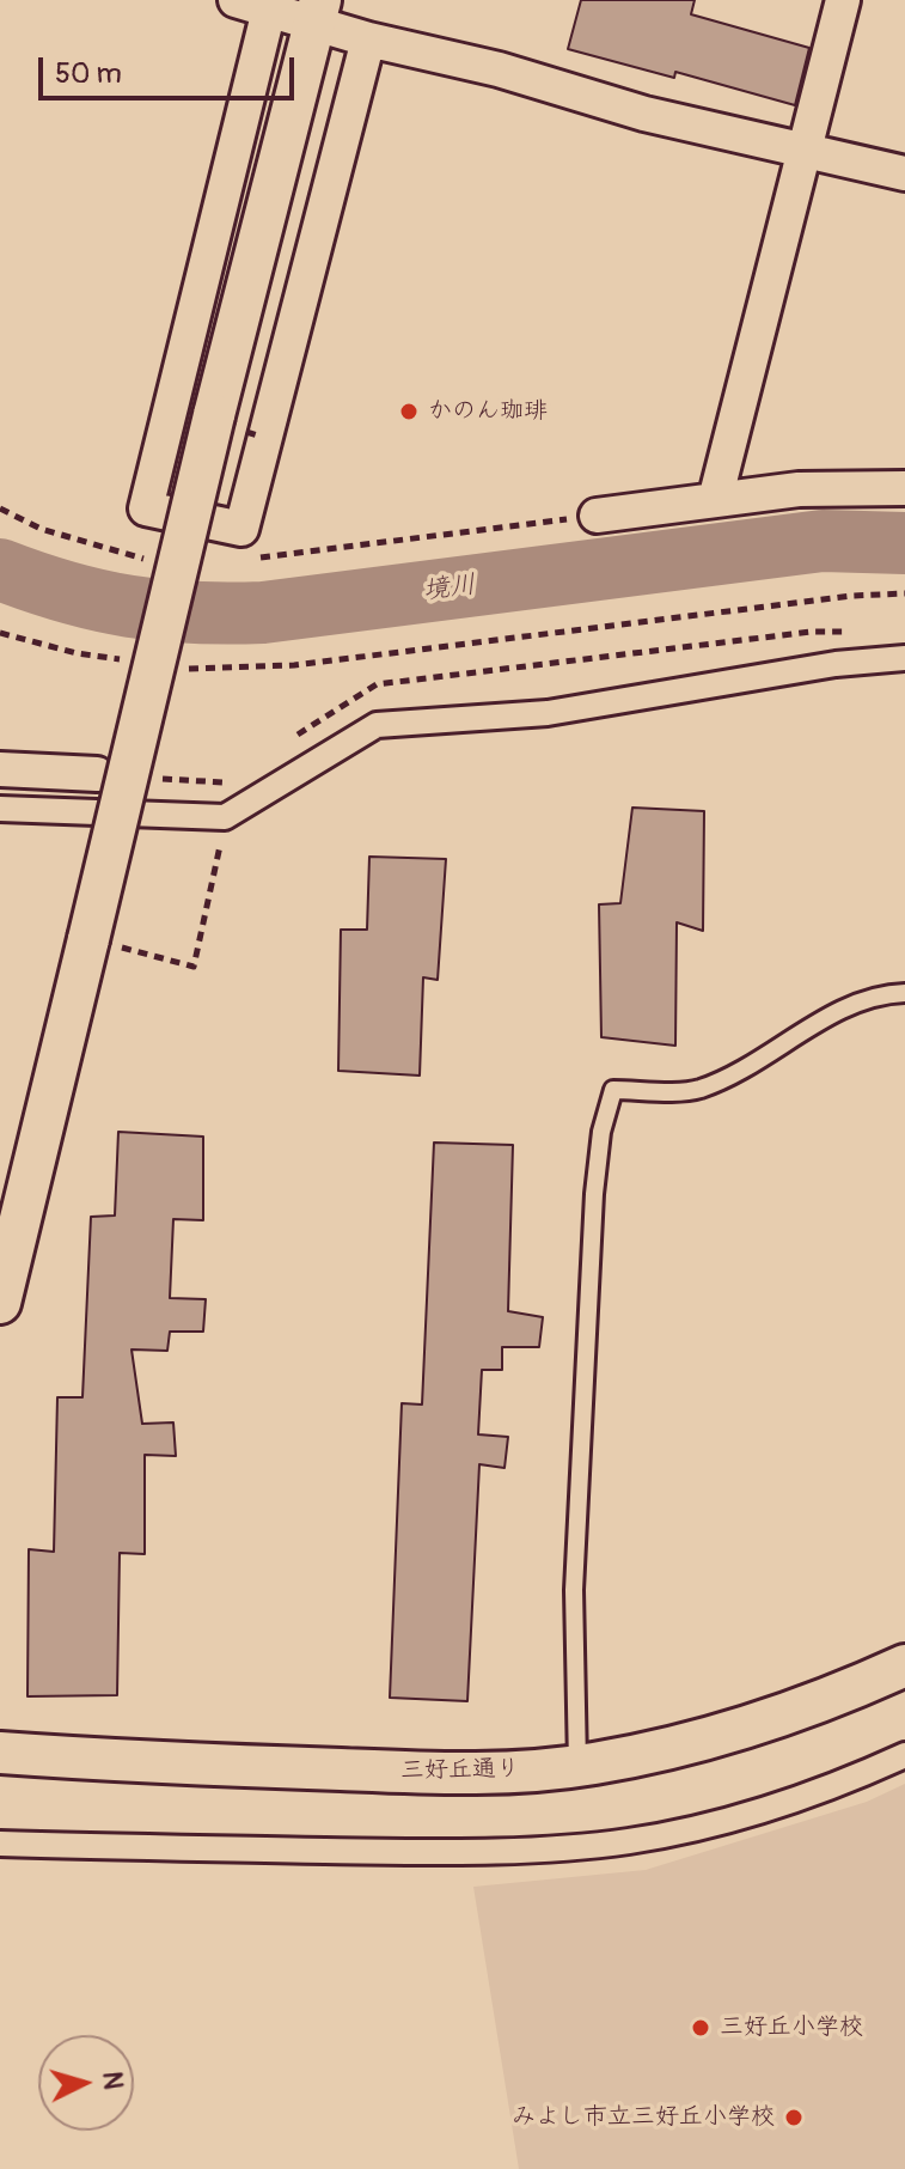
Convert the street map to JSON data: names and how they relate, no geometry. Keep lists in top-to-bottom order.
{
  "streets": {
    "street": ["三好丘通り"]
  },
  "water": ["境川"],
  "places": ["かのん珈琲", "三好丘小学校", "みよし市立三好丘小学校"],
  "scale_bar": "50 m",
  "north": "right"
}
